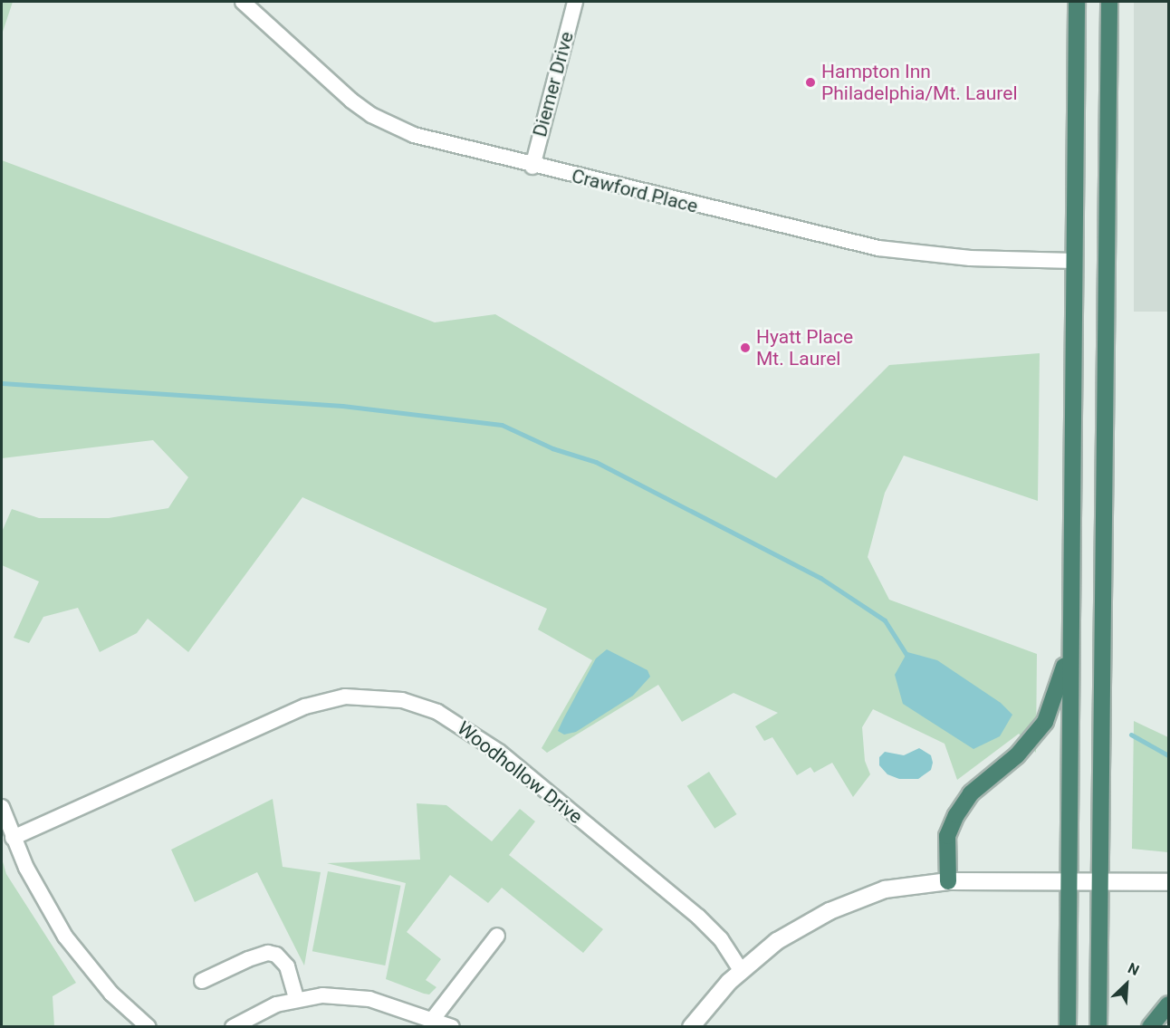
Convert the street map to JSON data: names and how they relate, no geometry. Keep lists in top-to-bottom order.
{
  "streets": {
    "street": ["Diemer Drive", "Crawford Place", "Woodhollow Drive"]
  },
  "crossings": [
    ["Diemer Drive", "Crawford Place"]
  ],
  "places": ["Hampton Inn Philadelphia/Mt. Laurel", "Hyatt Place Mt. Laurel"],
  "north": "top right"
}
